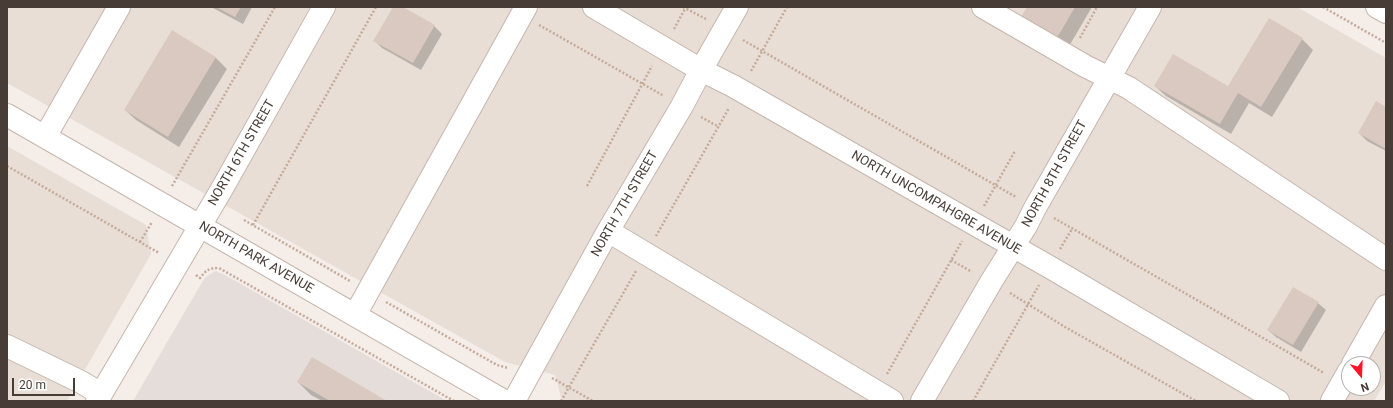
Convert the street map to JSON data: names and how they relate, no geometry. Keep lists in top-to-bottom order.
{
  "streets": {
    "street": [
      "NORTH 6TH STREET",
      "NORTH 8TH STREET",
      "NORTH UNCOMPAHGRE AVENUE",
      "NORTH 7TH STREET",
      "NORTH PARK AVENUE"
    ]
  },
  "crossings": [
    ["NORTH 6TH STREET", "NORTH PARK AVENUE"],
    ["NORTH 8TH STREET", "NORTH UNCOMPAHGRE AVENUE"],
    ["NORTH UNCOMPAHGRE AVENUE", "NORTH 7TH STREET"]
  ],
  "scale_bar": "20 m",
  "north": "bottom"
}
